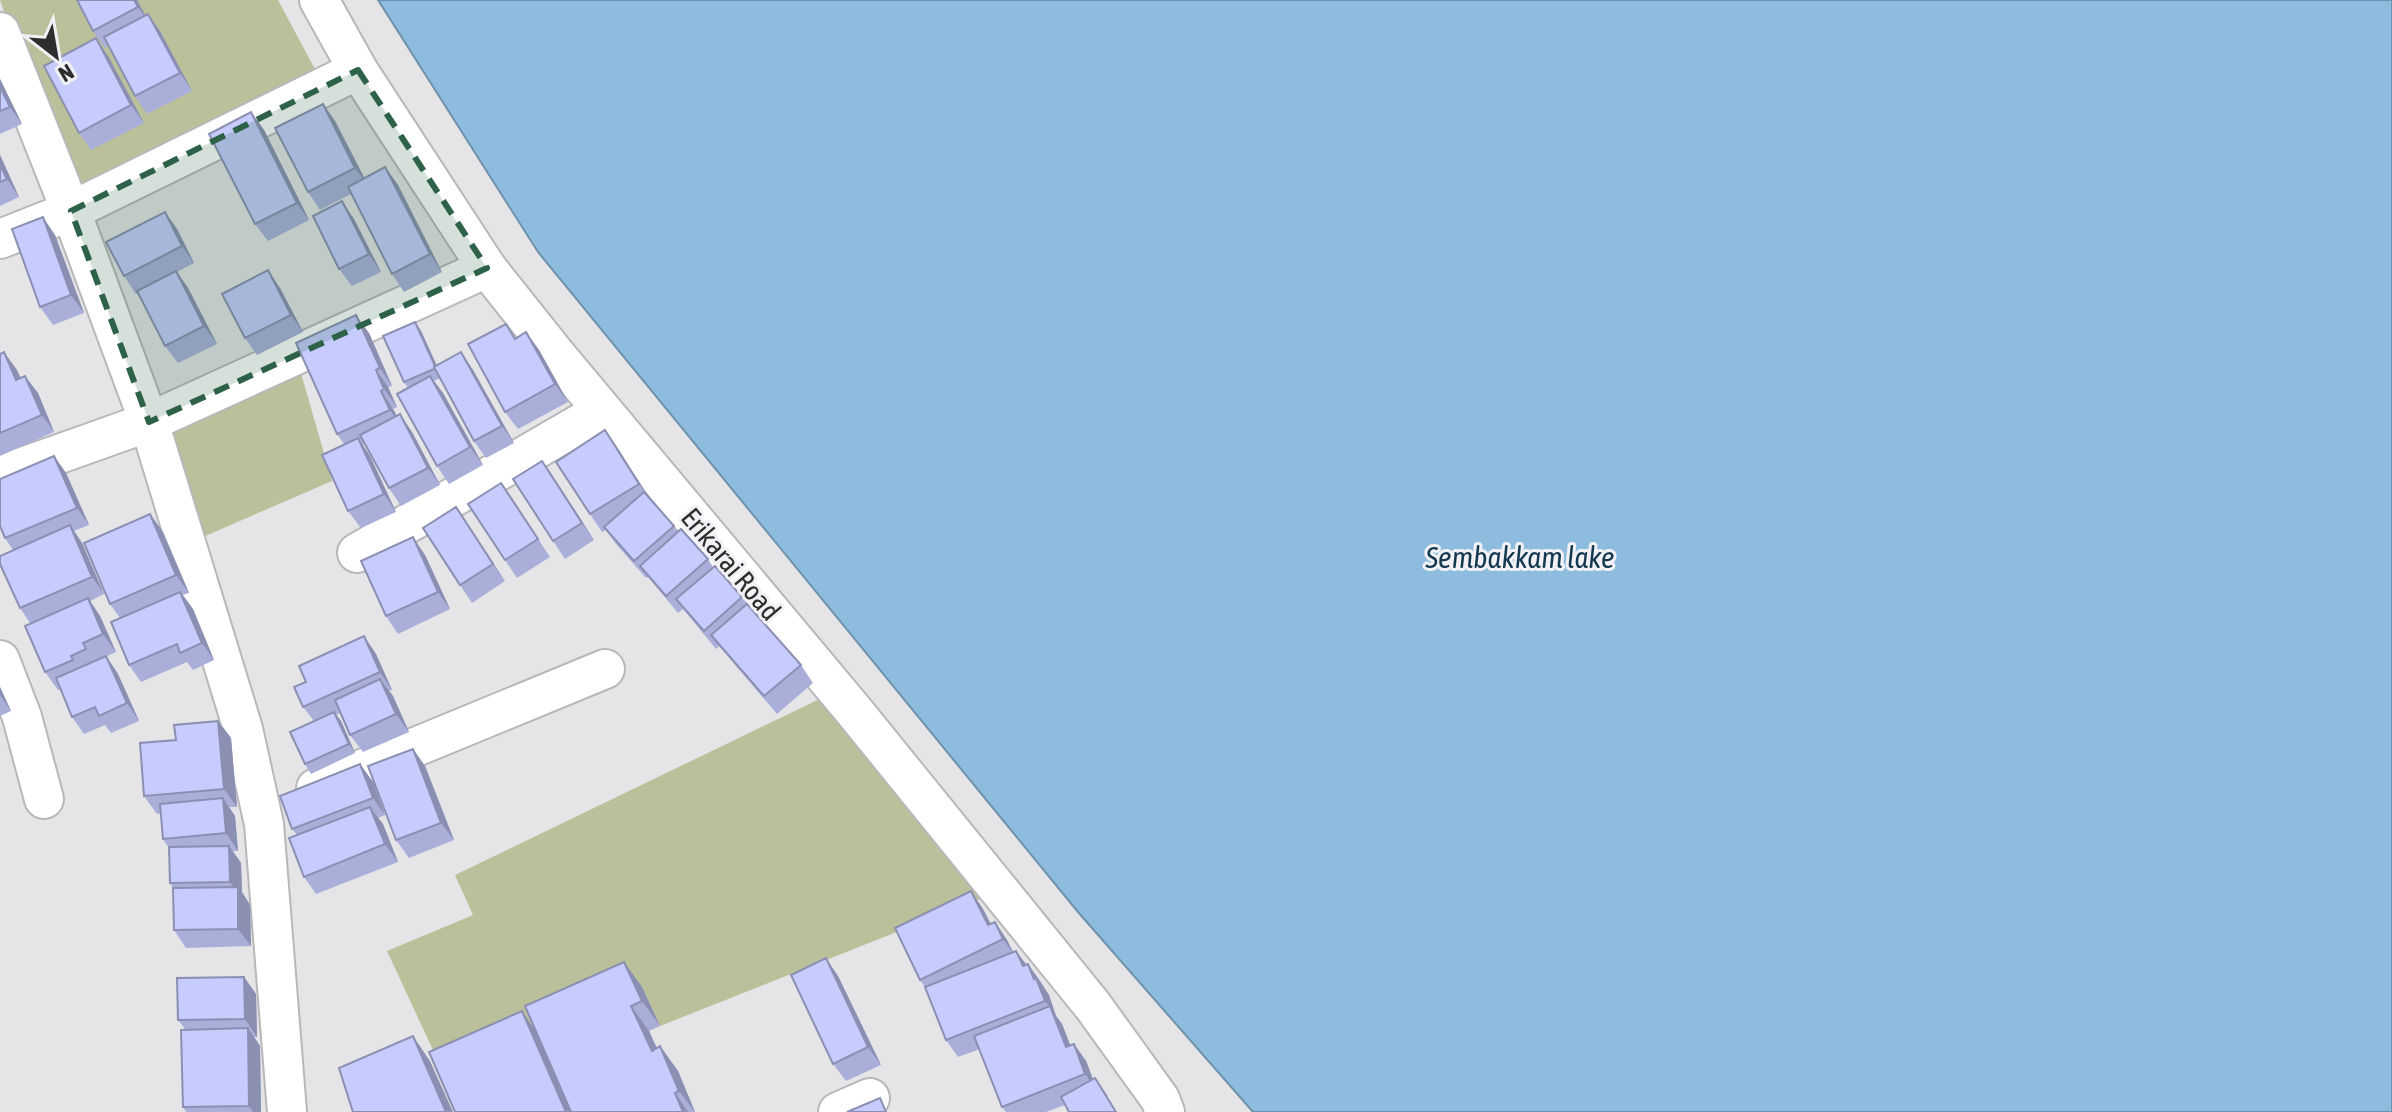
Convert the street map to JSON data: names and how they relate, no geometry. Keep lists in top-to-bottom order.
{
  "streets": {
    "street": ["Erikarai Road"]
  },
  "water": ["Sembakkam lake"],
  "north": "bottom right"
}
